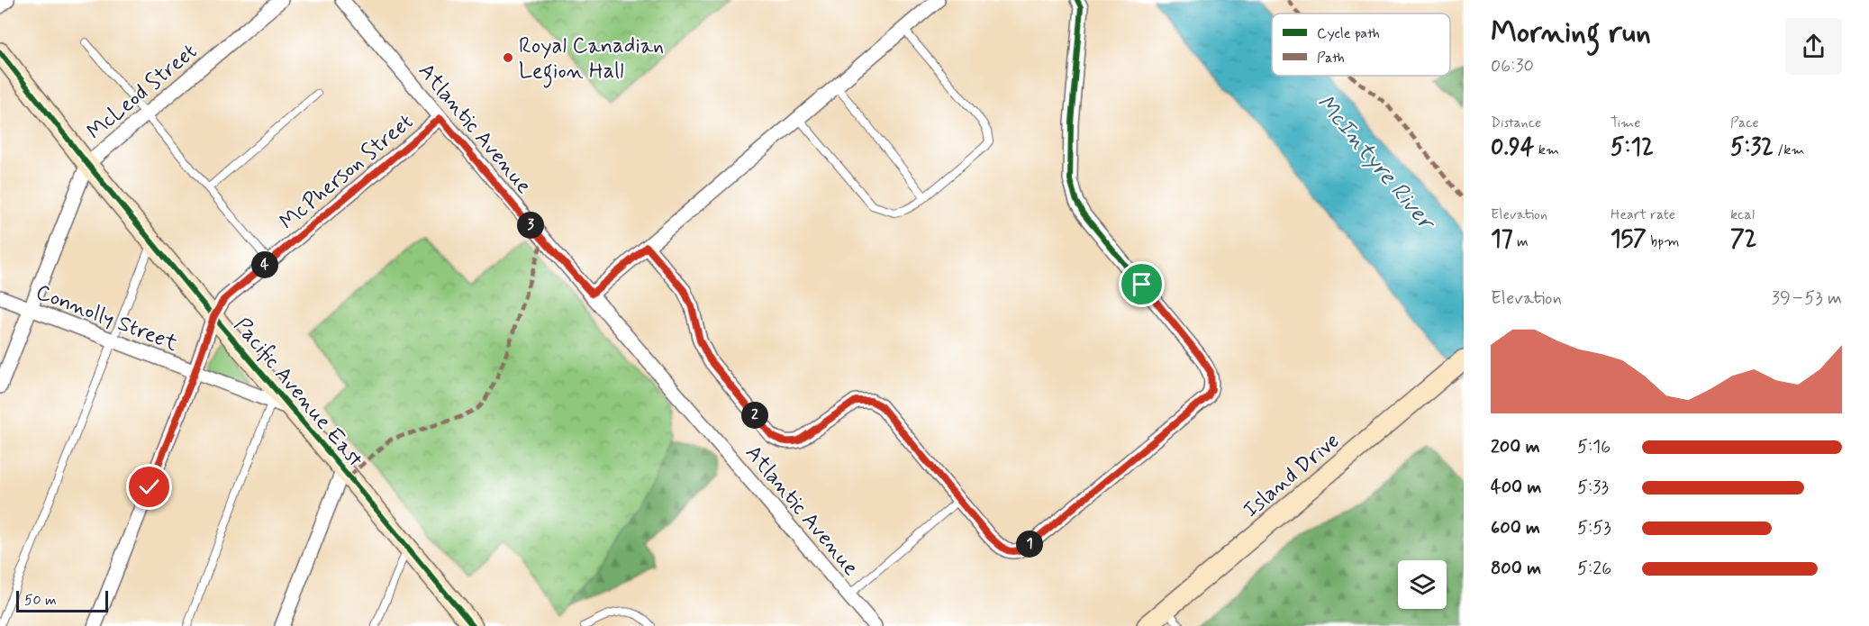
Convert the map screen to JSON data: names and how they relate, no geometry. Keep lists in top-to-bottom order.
{
  "streets": {
    "street": [
      "McLeod Street",
      "Atlantic Avenue",
      "McPherson Street",
      "Connolly Street",
      "Pacific Avenue East",
      "Island Drive"
    ]
  },
  "crossings": [
    ["McLeod Street", "Connolly Street"],
    ["McLeod Street", "Pacific Avenue East"],
    ["Atlantic Avenue", "McPherson Street"],
    ["McPherson Street", "Connolly Street"],
    ["McPherson Street", "Pacific Avenue East"],
    ["Connolly Street", "Pacific Avenue East"]
  ],
  "water": ["McIntyre River"],
  "places": ["Royal Canadian Legion Hall"],
  "legend": ["Cycle path", "Path"],
  "scale_bar": "50 m",
  "page": {
    "heading": ["Morning run", "06:30"],
    "stats": [
      ["Distance", "0.94 km"],
      ["Time", "5:12"],
      ["Pace", "5:32 /km"],
      ["Elevation", "17 m"],
      ["Heart rate", "157 bpm"],
      ["kcal", "72"]
    ],
    "pins": [
      "3",
      "4",
      "2",
      "1"
    ],
    "chart": ["Elevation", "39–53 m"],
    "list": [
      {
        "name": "200 m",
        "note": "5:16"
      },
      {
        "name": "400 m",
        "note": "5:33"
      },
      {
        "name": "600 m",
        "note": "5:53"
      },
      {
        "name": "800 m",
        "note": "5:26"
      }
    ],
    "scale": "50 m"
  }
}
